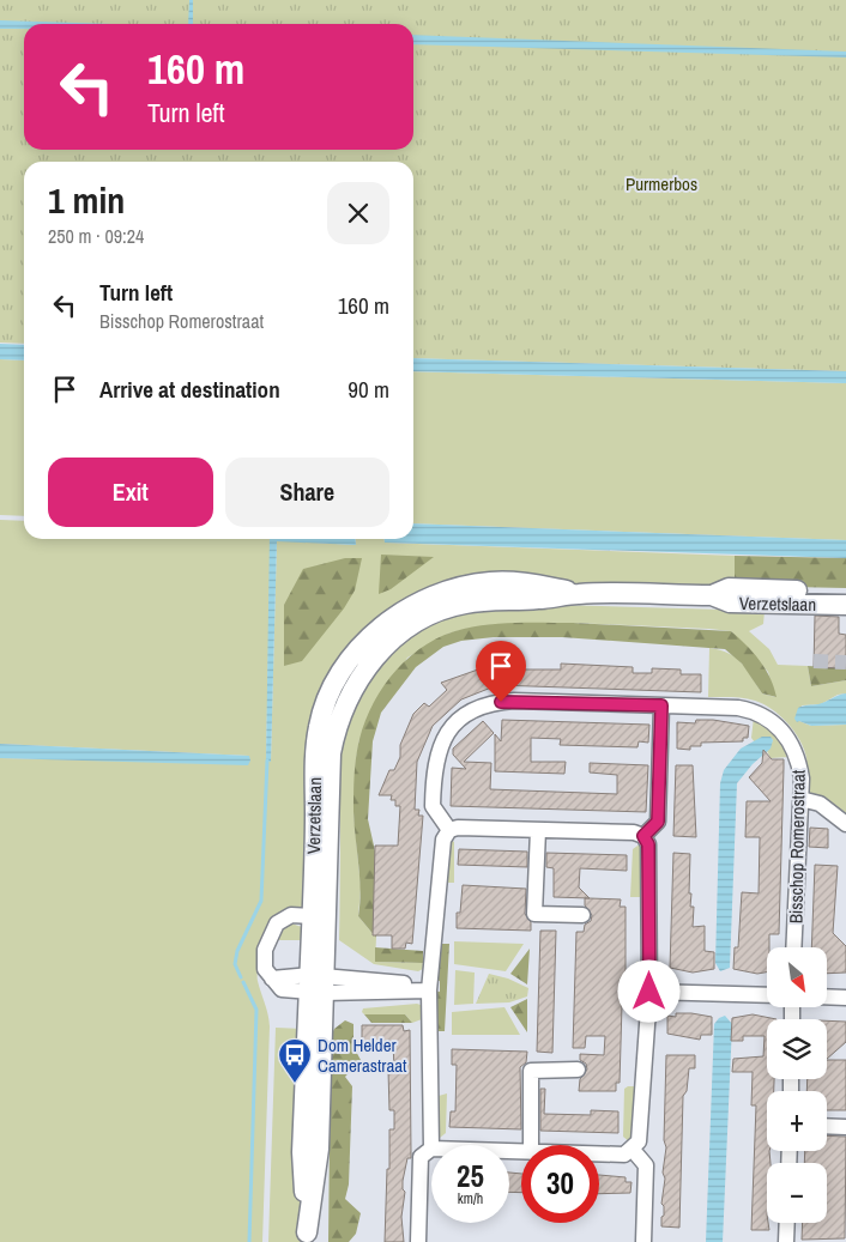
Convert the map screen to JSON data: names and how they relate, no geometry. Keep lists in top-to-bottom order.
{
  "streets": {
    "main road": ["Verzetslaan"],
    "street": ["Bisschop Romerostraat"]
  },
  "parks": ["Purmerbos"],
  "places": {
    "bus stop": ["Dom Helder Camerastraat"]
  },
  "north": "bottom right",
  "page": {
    "turn": ["160 m", "Turn left"],
    "heading": ["1 min", "250 m · 09:24"],
    "list": [
      {
        "name": "Turn left",
        "note": "Bisschop Romerostraat",
        "value": "160 m"
      },
      {
        "name": "Arrive at destination",
        "value": "90 m"
      }
    ],
    "buttons": ["Exit", "Share"],
    "map_buttons": ["+", "−"],
    "speed": "25 km/h",
    "limit": "30"
  }
}
